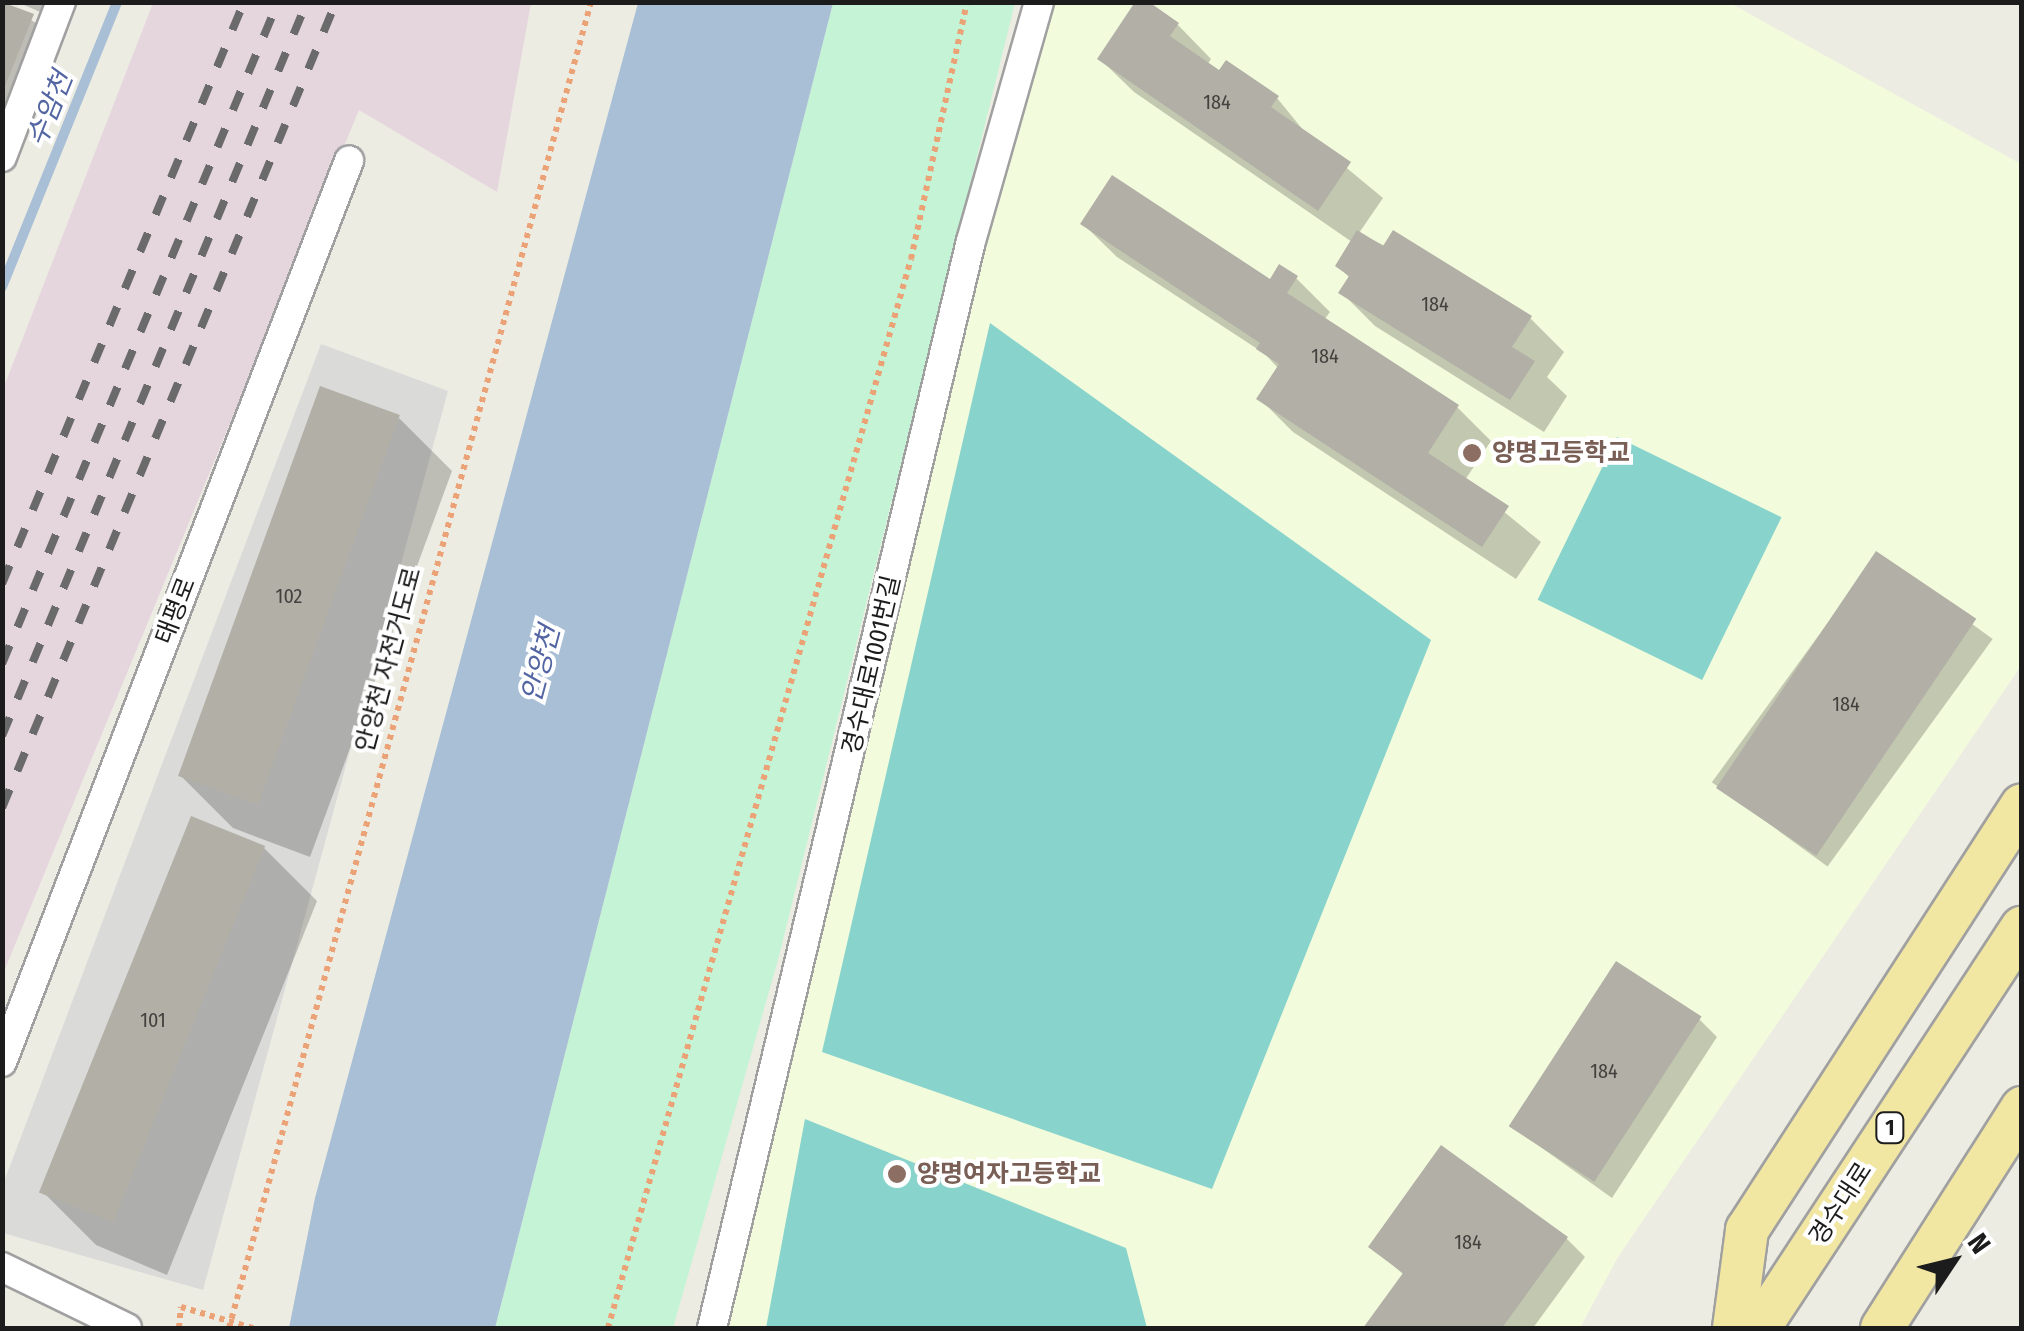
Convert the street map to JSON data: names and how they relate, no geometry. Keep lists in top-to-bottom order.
{
  "streets": {
    "main road": ["1", "경수대로"],
    "street": ["태평로", "경수대로1001번길"],
    "path": ["안양천 자전거도로"]
  },
  "water": ["수암천", "안양천"],
  "places": ["양명고등학교", "양명여자고등학교"],
  "house_numbers": [
    "184",
    "184",
    "184",
    "102",
    "184",
    "101",
    "184",
    "184"
  ],
  "north": "top right"
}
